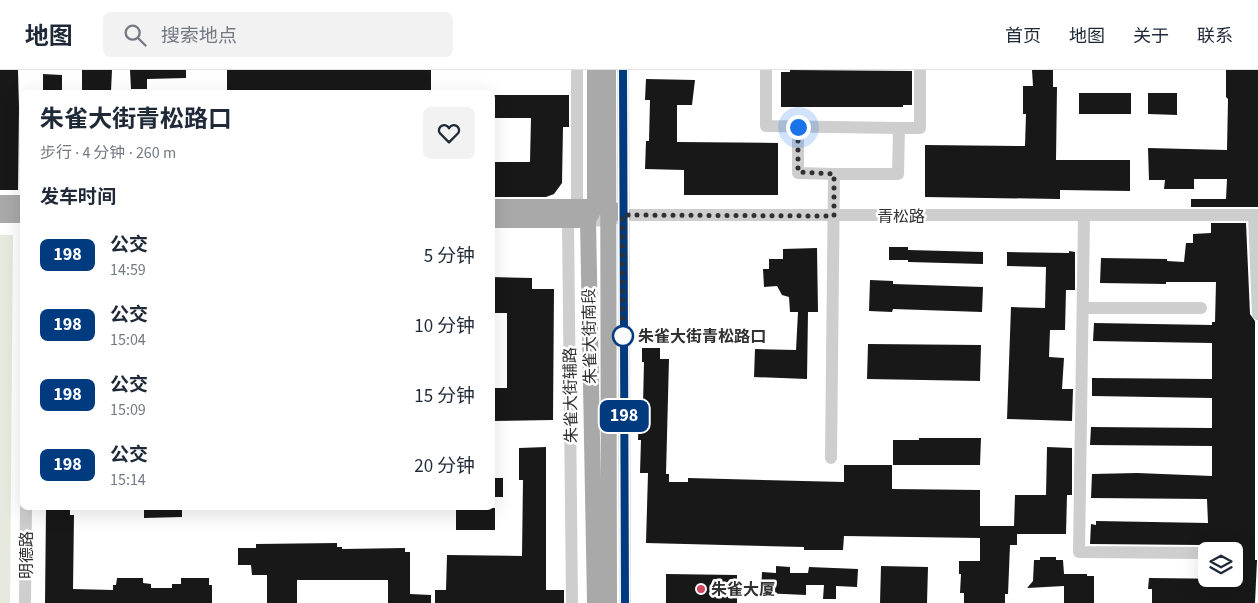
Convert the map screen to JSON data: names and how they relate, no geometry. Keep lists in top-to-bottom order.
{
  "streets": {
    "main road": ["青松路", "朱雀大街南段"],
    "street": ["朱雀大街辅路", "明德路"]
  },
  "crossings": [
    ["青松路", "朱雀大街南段"],
    ["青松路", "朱雀大街辅路"]
  ],
  "places": ["朱雀大街青松路口", "朱雀大厦"],
  "lines": ["bus line 198"],
  "page": {
    "header": "地图",
    "search": "搜索地点",
    "nav": [
      "首页",
      "地图",
      "关于",
      "联系"
    ],
    "on_map": "198",
    "heading": [
      ["朱雀大街青松路口", "步行 · 4 分钟 · 260 m"],
      "发车时间"
    ],
    "list": [
      {
        "mark": "198",
        "name": "公交",
        "note": "14:59",
        "value": "5 分钟"
      },
      {
        "mark": "198",
        "name": "公交",
        "note": "15:04",
        "value": "10 分钟"
      },
      {
        "mark": "198",
        "name": "公交",
        "note": "15:09",
        "value": "15 分钟"
      },
      {
        "mark": "198",
        "name": "公交",
        "note": "15:14",
        "value": "20 分钟"
      }
    ]
  }
}
